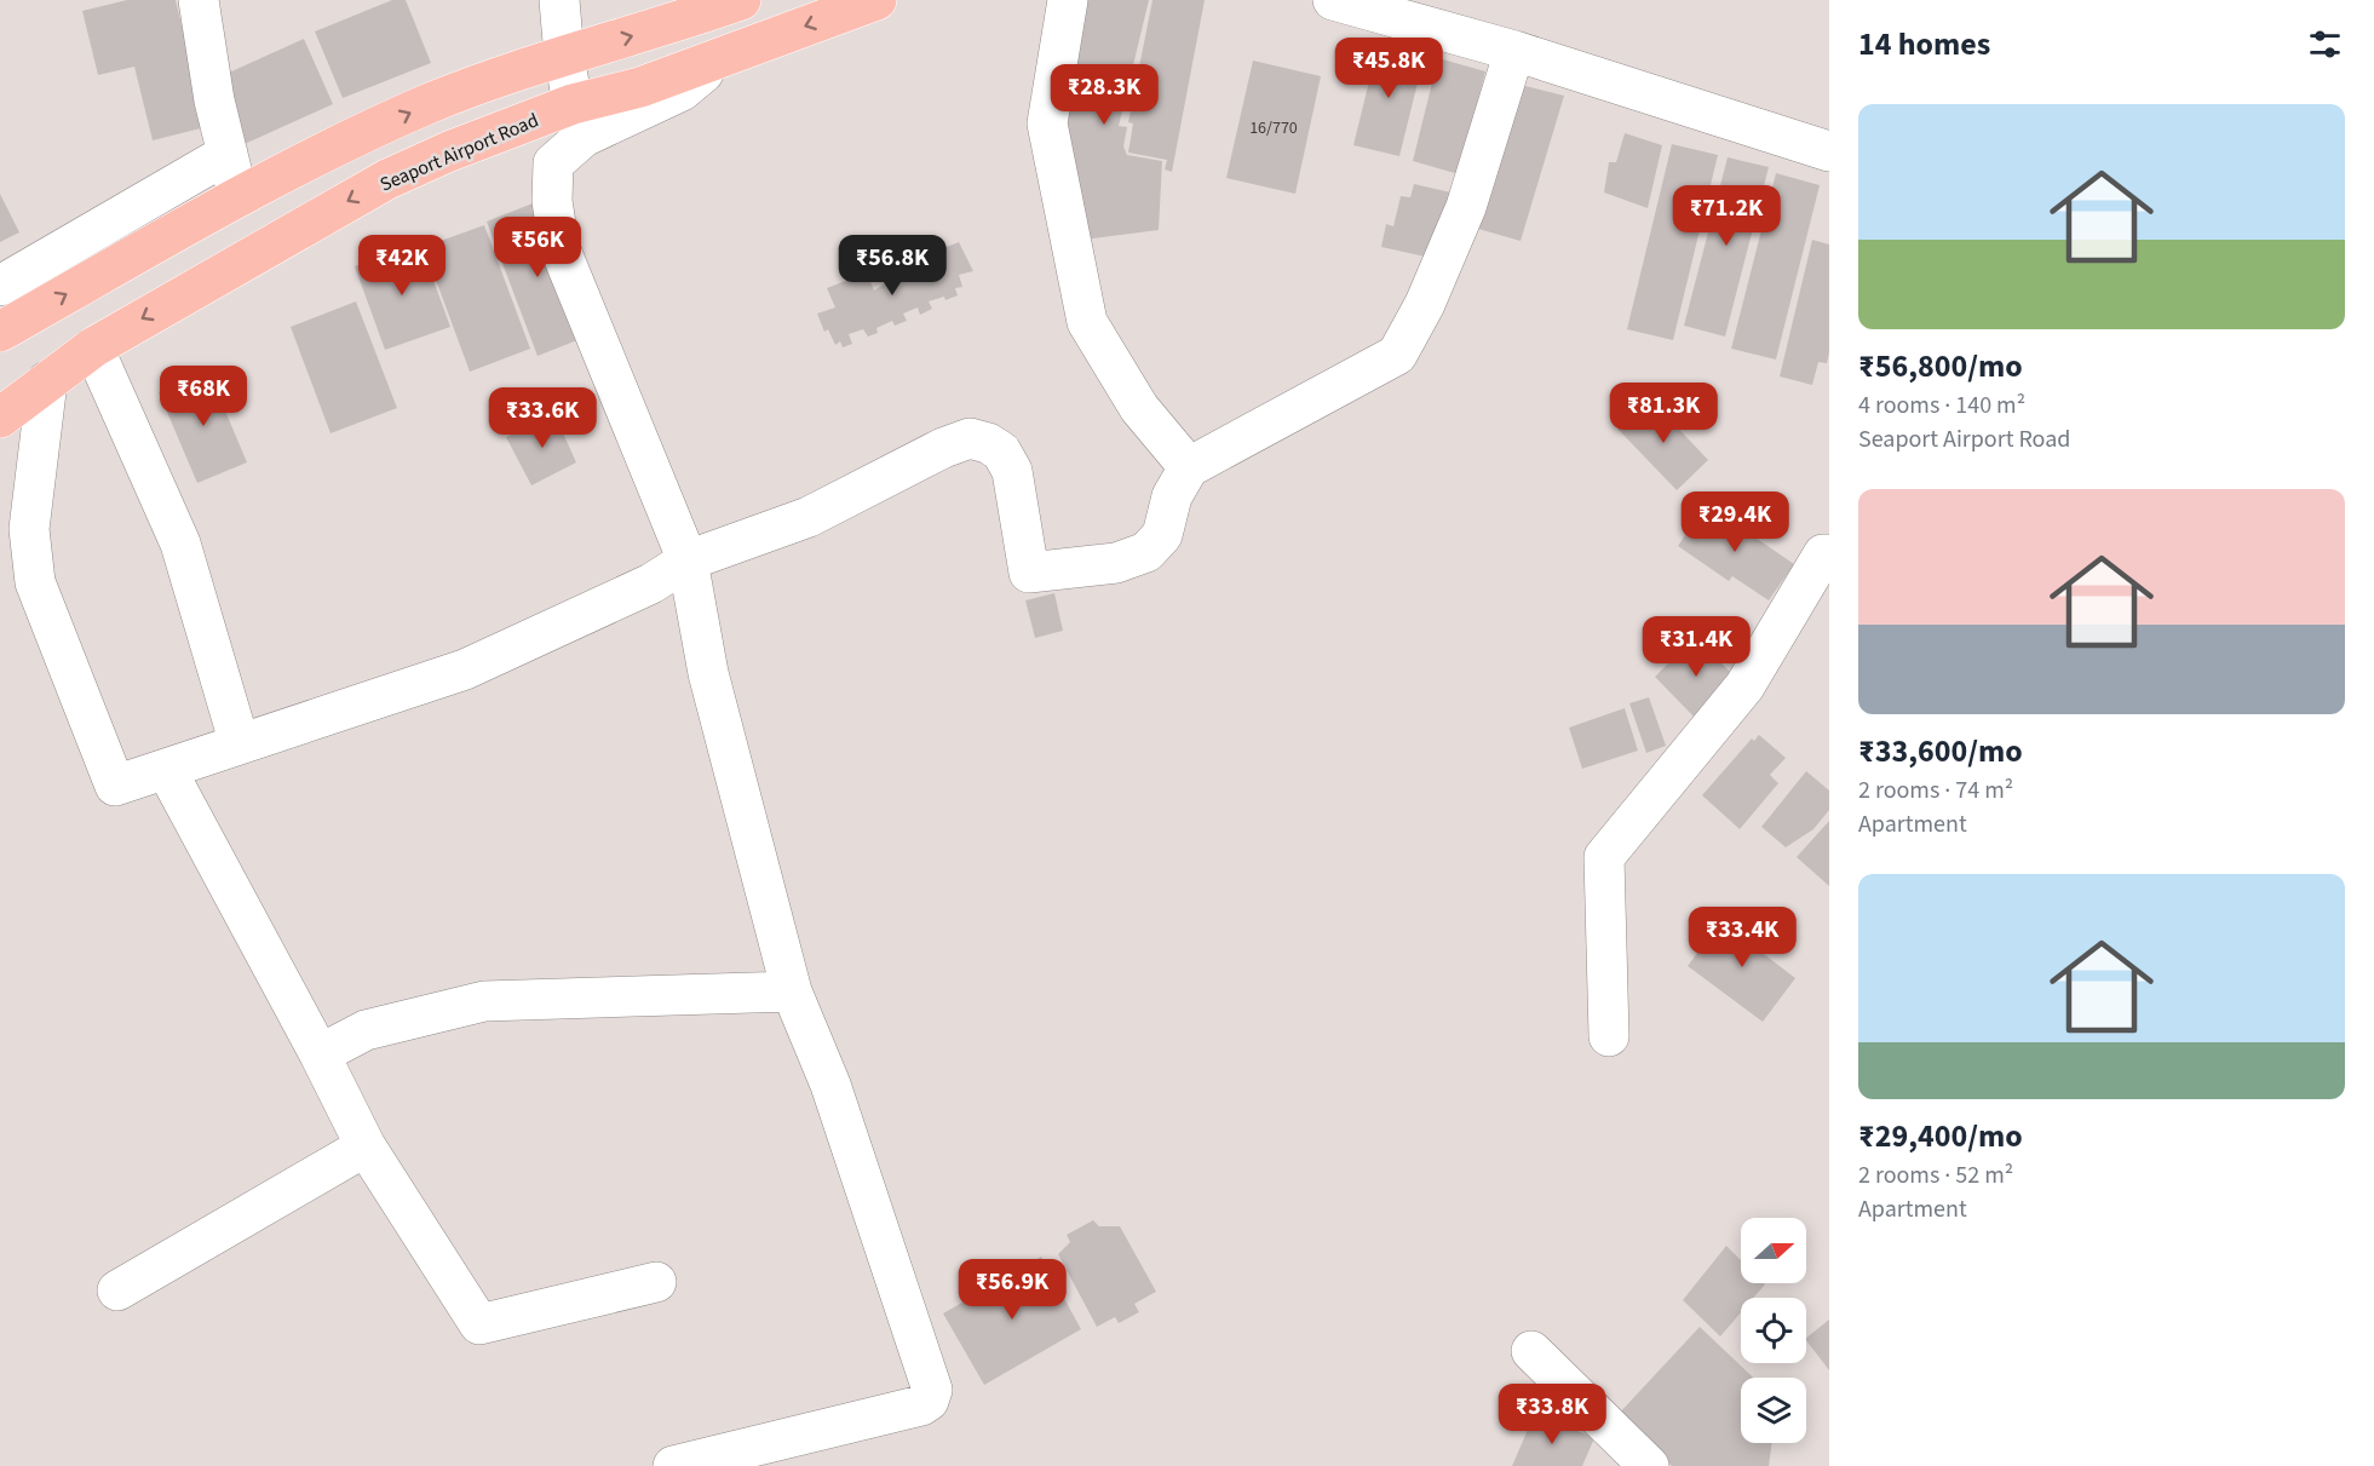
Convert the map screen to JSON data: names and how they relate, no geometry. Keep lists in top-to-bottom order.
{
  "streets": {
    "main road": ["Seaport Airport Road"]
  },
  "house_numbers": ["16/770"],
  "north": "right",
  "page": {
    "heading": "14 homes",
    "price": [
      "₹45.8K",
      "₹28.3K",
      "₹71.2K",
      "₹56K",
      "₹42K",
      "₹56.8K",
      "₹68K",
      "₹81.3K",
      "₹33.6K",
      "₹29.4K",
      "₹31.4K",
      "₹33.4K",
      "₹56.9K",
      "₹33.8K"
    ],
    "list": [
      {
        "name": "₹56,800/mo",
        "note": "4 rooms · 140 m² · Seaport Airport Road"
      },
      {
        "name": "₹33,600/mo",
        "note": "2 rooms · 74 m² · Apartment"
      },
      {
        "name": "₹29,400/mo",
        "note": "2 rooms · 52 m² · Apartment"
      }
    ]
  }
}
